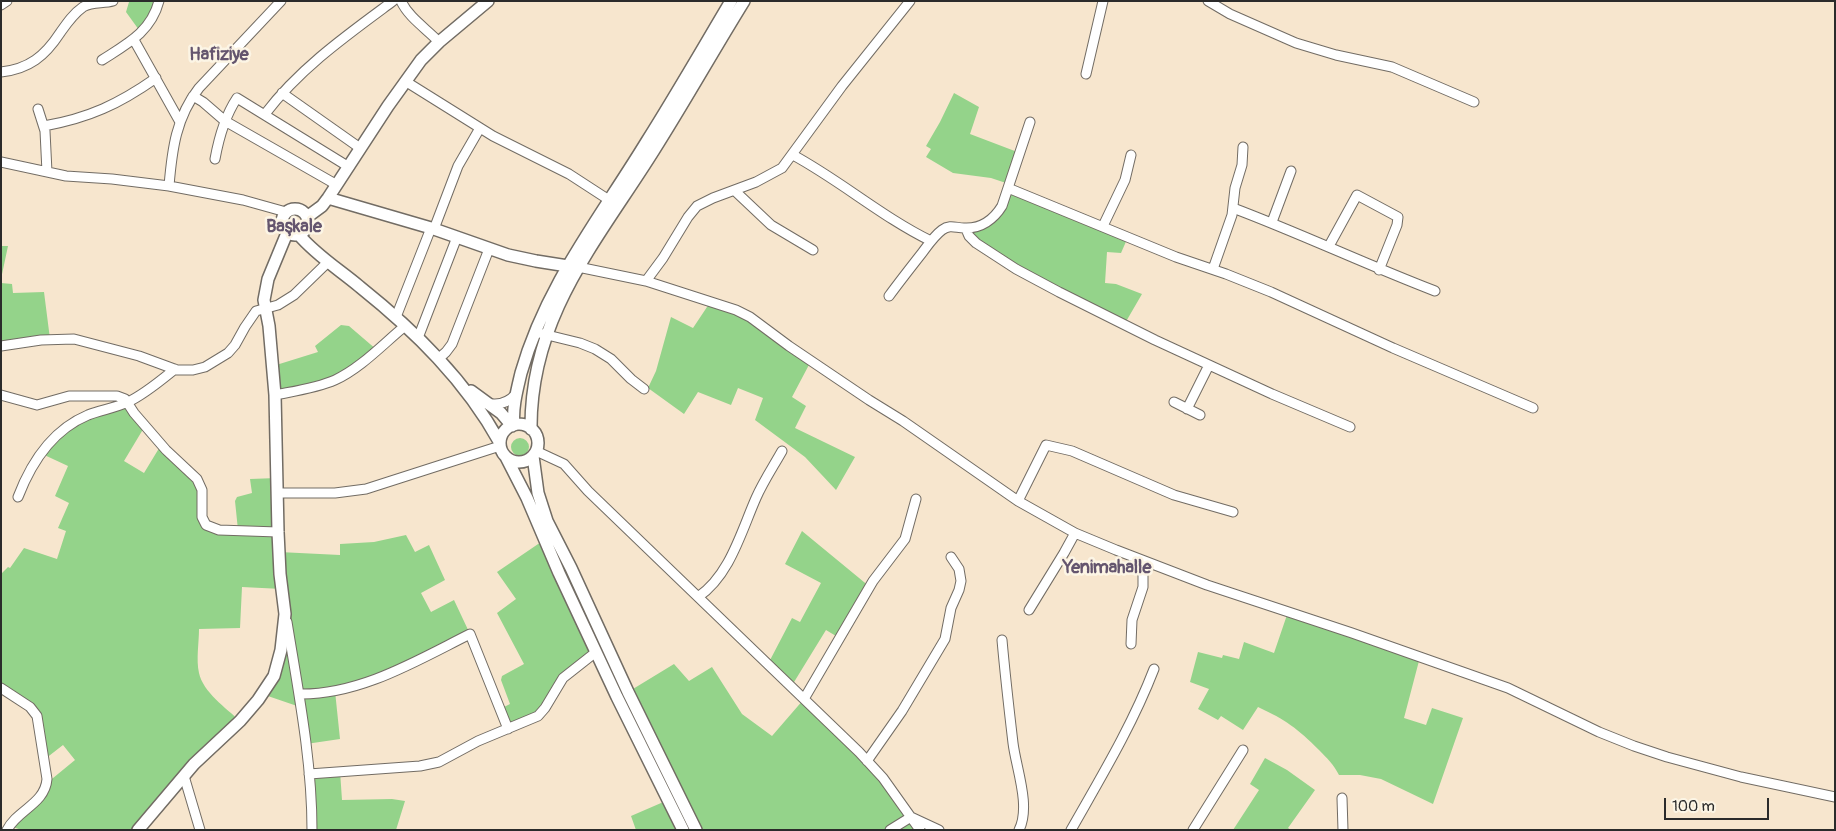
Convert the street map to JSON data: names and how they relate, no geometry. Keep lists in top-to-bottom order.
{
  "districts": ["Hafiziye", "Başkale", "Yenimahalle"],
  "scale_bar": "100 m"
}
